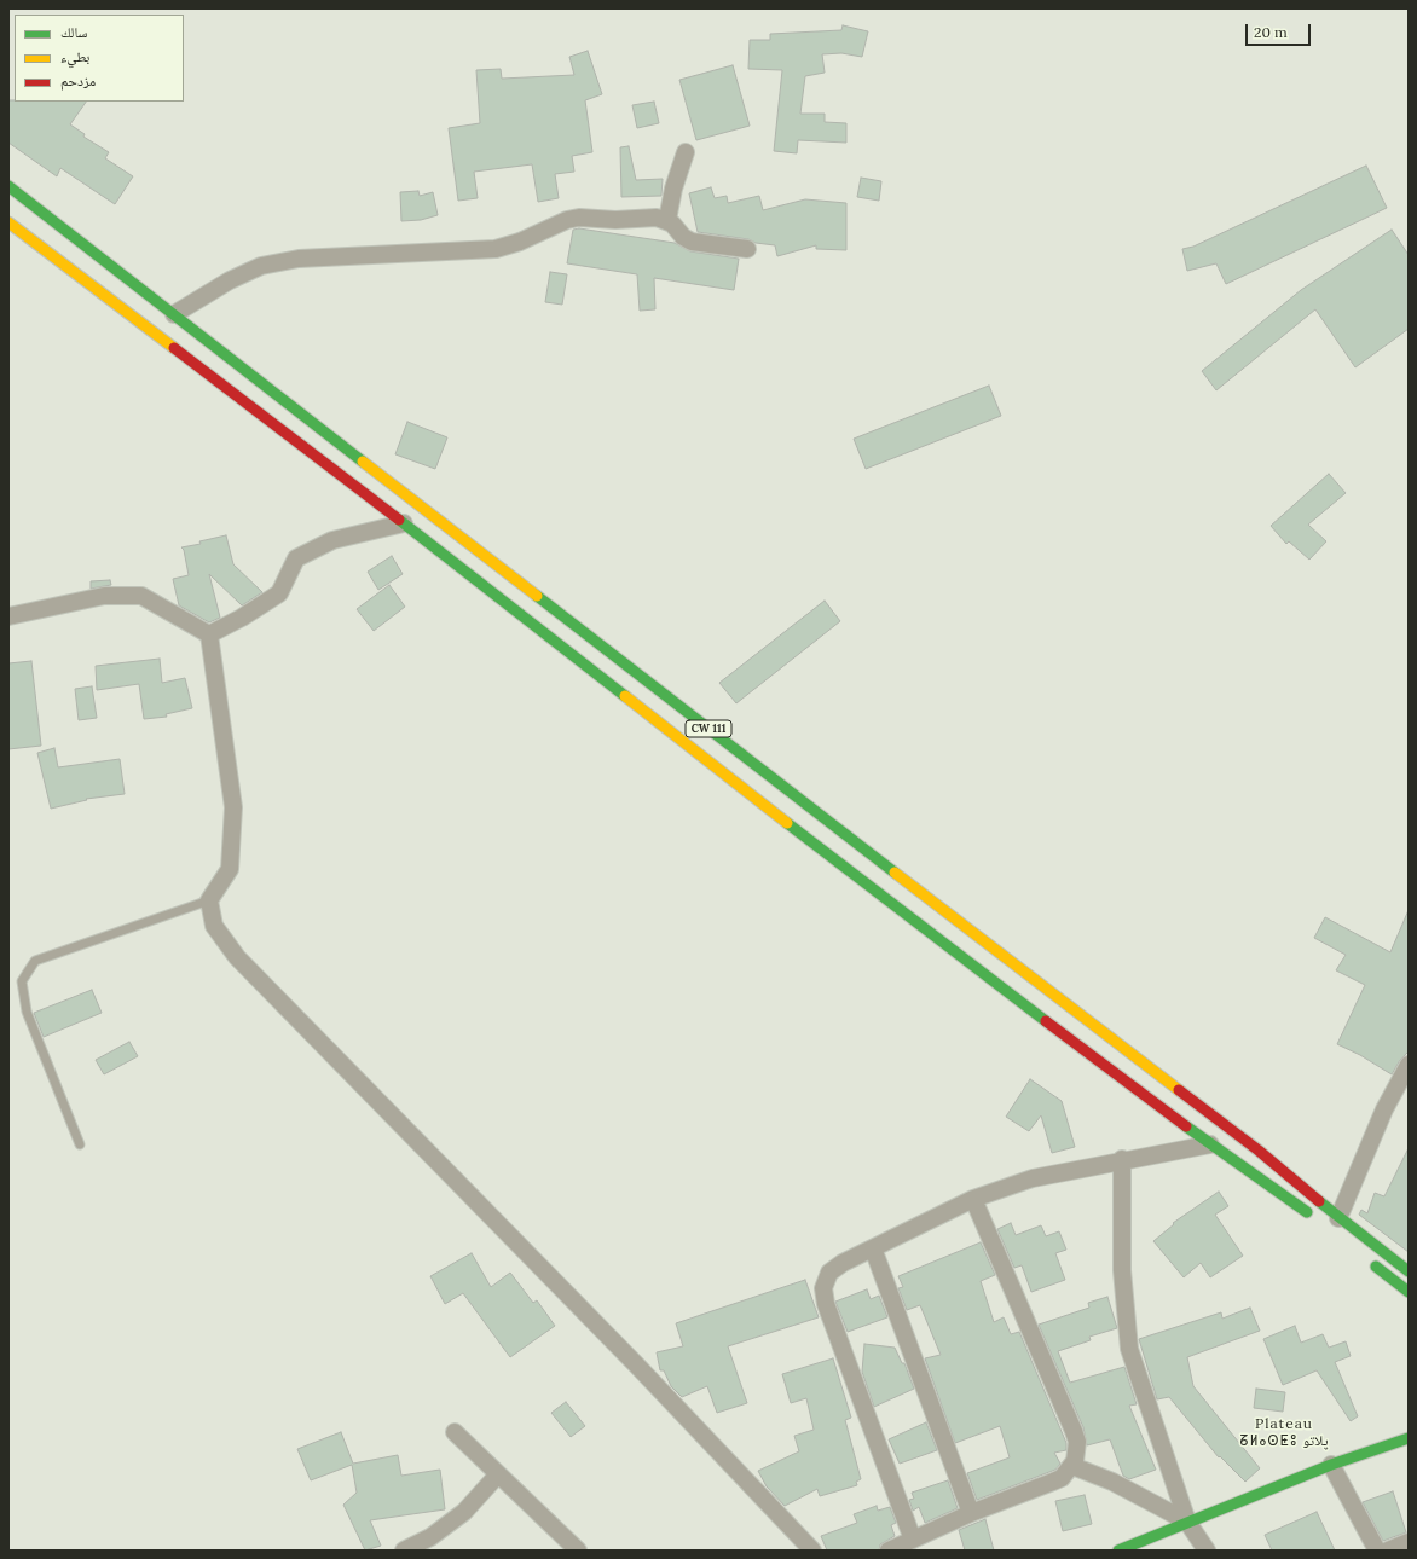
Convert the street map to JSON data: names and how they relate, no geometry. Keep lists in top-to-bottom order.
{
  "streets": {
    "main road": ["CW 111"]
  },
  "districts": ["Plateau ⵒⵍⴰⵙⵟⵓ پلاتو"],
  "legend": ["سالك", "بطيء", "مزدحم"],
  "scale_bar": "20 m"
}
